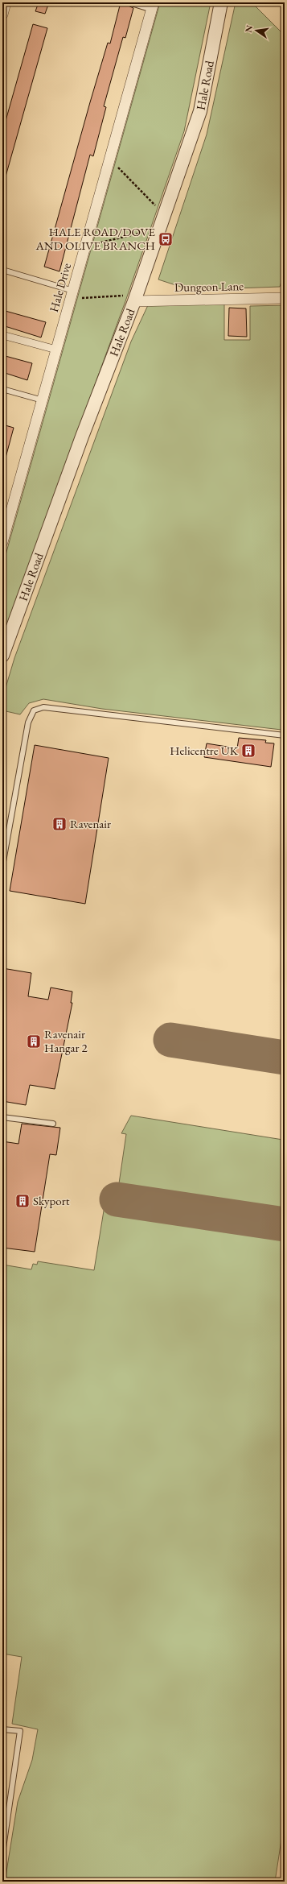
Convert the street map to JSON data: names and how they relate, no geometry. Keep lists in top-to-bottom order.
{
  "streets": {
    "street": ["Hale Road", "Dungeon Lane", "Hale Drive"]
  },
  "crossings": [
    ["Hale Road", "Dungeon Lane"]
  ],
  "places": {
    "bus stop": ["HALE ROAD/DOVE AND OLIVE BRANCH"],
    "building": [
      "Helicentre UK",
      "Ravenair",
      "Ravenair Hangar 2",
      "Skyport"
    ]
  },
  "north": "left"
}
